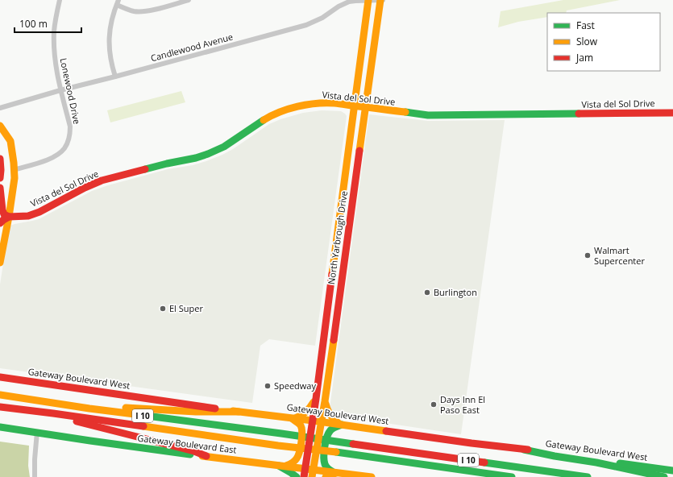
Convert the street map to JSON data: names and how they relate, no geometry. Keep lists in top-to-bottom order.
{
  "streets": {
    "main road": [
      "Vista del Sol Drive",
      "North Yarbrough Drive",
      "Gateway Boulevard West",
      "I 10",
      "Gateway Boulevard East"
    ],
    "street": ["Candlewood Avenue", "Lonewood Drive"]
  },
  "crossings": [
    ["Candlewood Avenue", "Lonewood Drive"],
    ["Candlewood Avenue", "North Yarbrough Drive"],
    ["Vista del Sol Drive", "North Yarbrough Drive"],
    ["North Yarbrough Drive", "Gateway Boulevard West"],
    ["North Yarbrough Drive", "Gateway Boulevard East"]
  ],
  "places": [
    "Walmart Supercenter",
    "Burlington",
    "El Super",
    "Speedway",
    "Days Inn El Paso East"
  ],
  "legend": ["Fast", "Slow", "Jam"],
  "scale_bar": "100 m"
}
